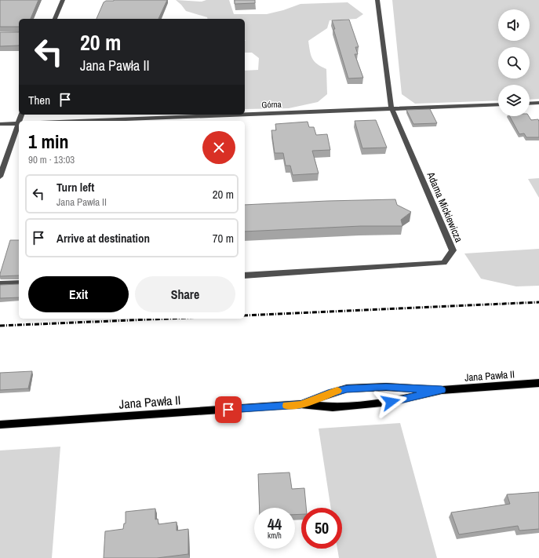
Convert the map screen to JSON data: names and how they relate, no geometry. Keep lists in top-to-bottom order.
{
  "streets": {
    "main road": ["Jana Pawła II"],
    "street": ["Górna", "Adama Mickiewicza"]
  },
  "crossings": [
    ["Górna", "Adama Mickiewicza"]
  ],
  "page": {
    "turn": ["20 m", "Jana Pawła II"],
    "then": "Then",
    "heading": ["1 min", "90 m · 13:03"],
    "list": [
      {
        "name": "Turn left",
        "note": "Jana Pawła II",
        "value": "20 m"
      },
      {
        "name": "Arrive at destination",
        "value": "70 m"
      }
    ],
    "buttons": ["Exit", "Share"],
    "speed": "44 km/h",
    "limit": "50"
  }
}
